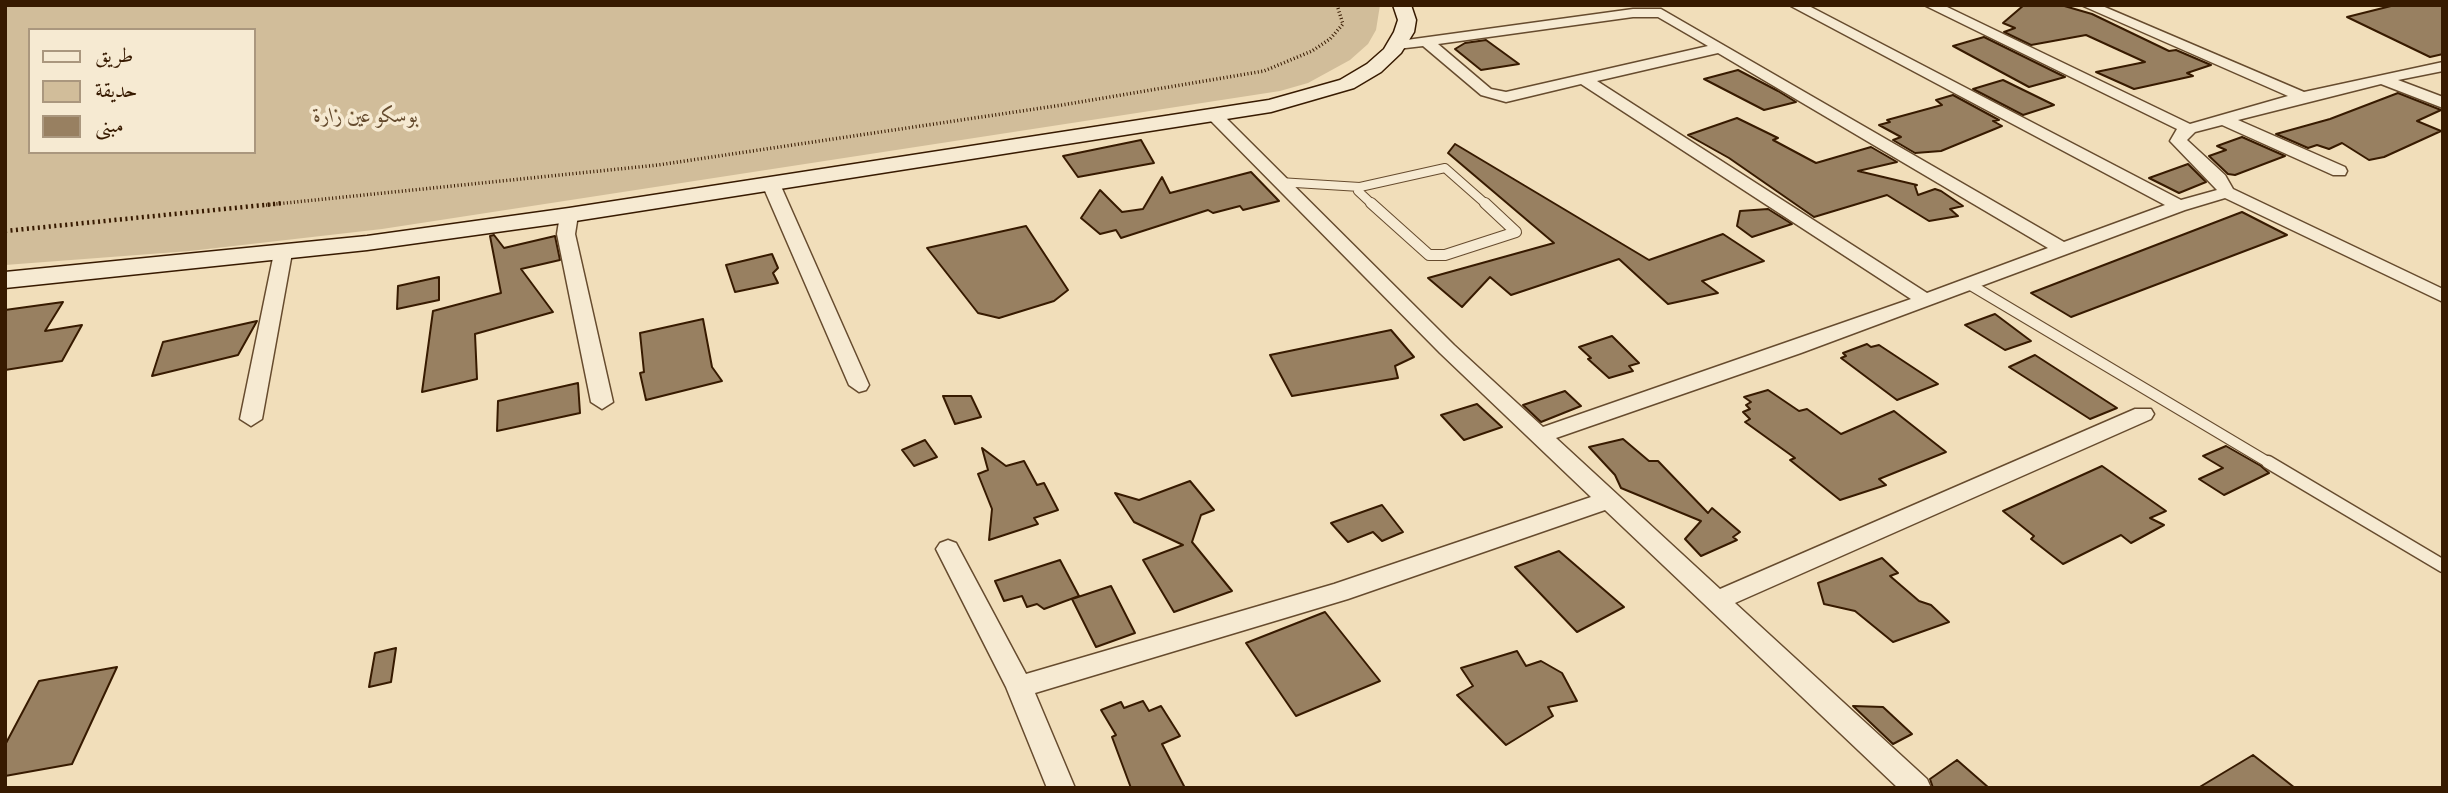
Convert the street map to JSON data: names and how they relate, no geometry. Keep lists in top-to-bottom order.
{
  "parks": ["بوسكو عين زارة"],
  "legend": ["طريق", "حديقة", "مبنى"]
}
